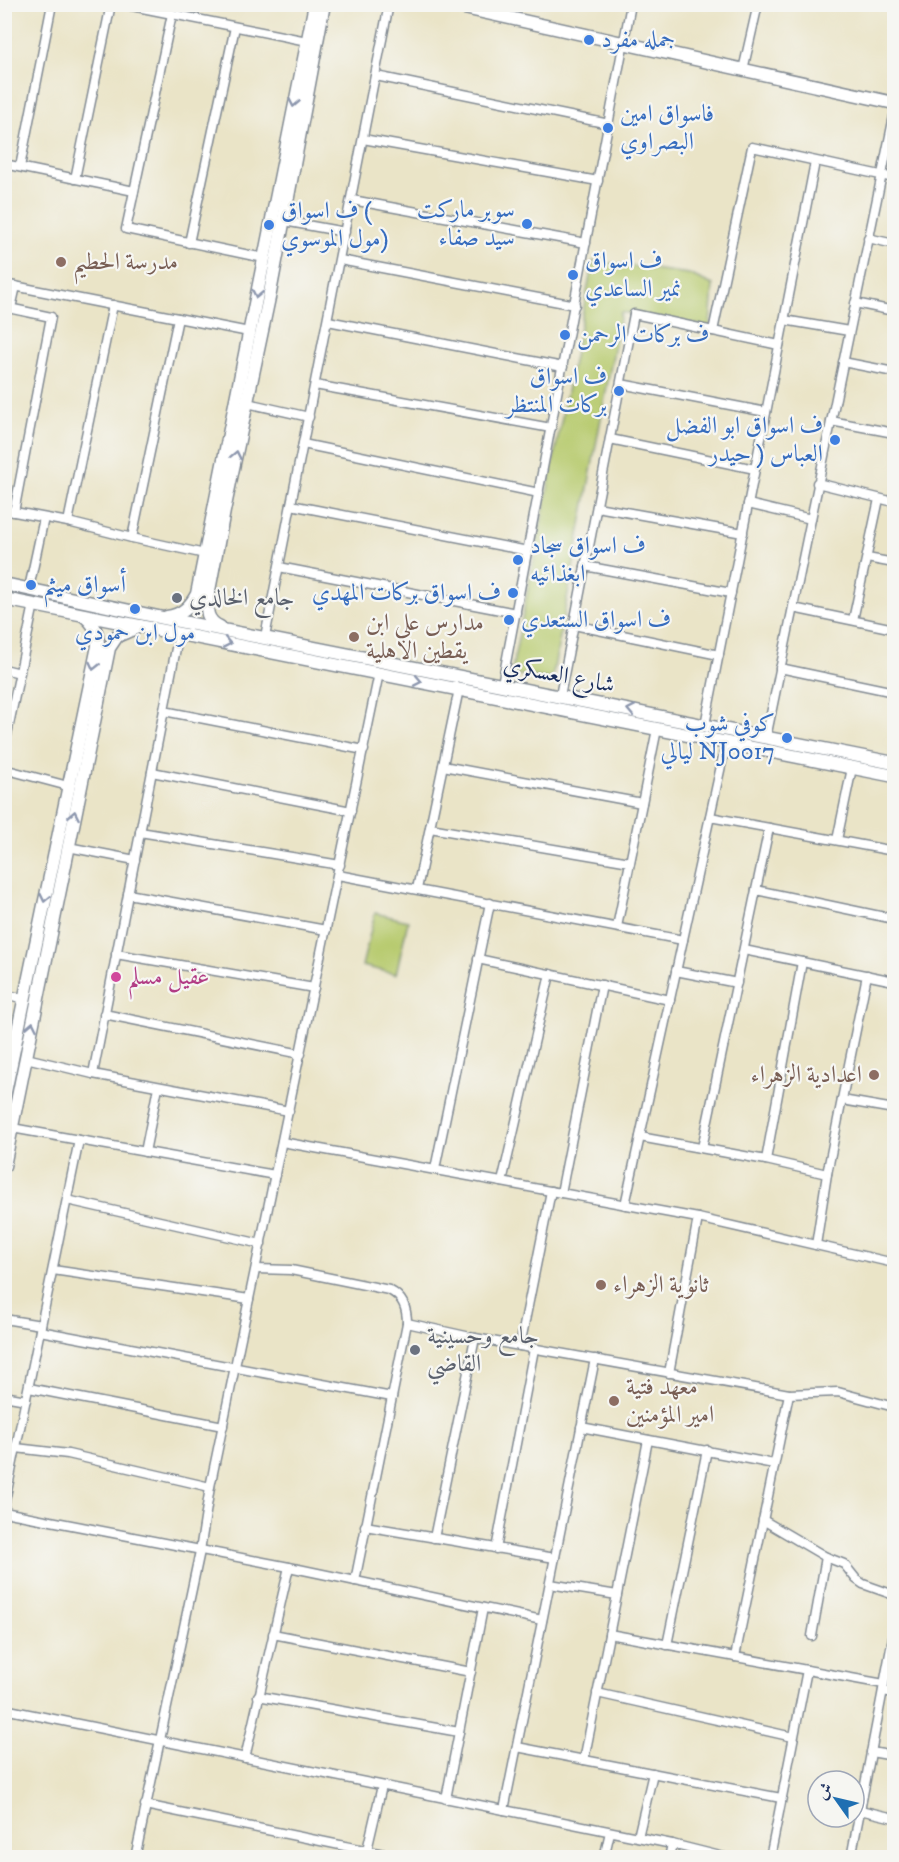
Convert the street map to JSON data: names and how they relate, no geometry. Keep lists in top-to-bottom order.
{
  "streets": {
    "street": ["شارع العسكري"]
  },
  "places": [
    "جمله مفرد",
    "فاسواق امين البصراوي",
    "سوبر ماركت سيد صفاء",
    "ف اسواق ( مول الموسوي)",
    "مدرسة الحطيم",
    "ف اسواق نمير الساعدي",
    "ف بركات الرحمن",
    "ف اسواق بركات المنتظر",
    "ف اسواق ابو الفضل العباس ( حيدر",
    "ف اسواق سجاد ابغذائيه",
    "أسواق ميثم",
    "ف اسواق بركات المهدي",
    "جامع الخالدي",
    "مول ابن حمودي",
    "ف اسواق الستعدي",
    "مدارس علي ابن يقطين الاهلية",
    "كوفي شوب ليالي NJ0017",
    "عقيل مسلم",
    "اعدادية الزهراء",
    "ثانوية الزهراء",
    "جامع وحسينية القاضي",
    "معهد فتية امير المؤمنين"
  ],
  "north": "top left"
}
